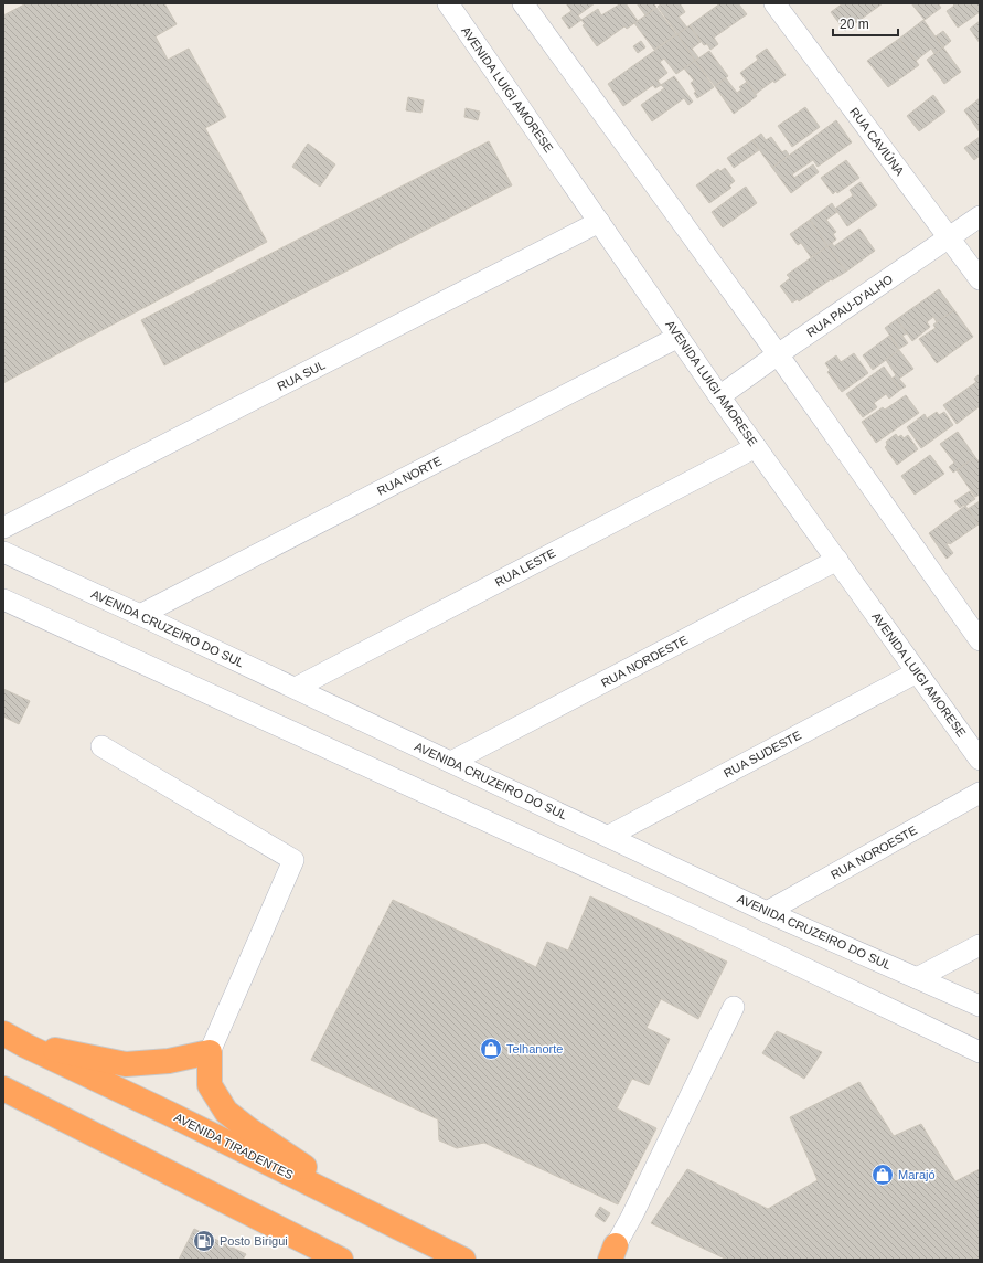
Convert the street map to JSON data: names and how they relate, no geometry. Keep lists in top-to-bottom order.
{
  "streets": {
    "highway": ["AVENIDA TIRADENTES"],
    "street": [
      "AVENIDA LUIGI AMORESE",
      "RUA CAVIÚNA",
      "RUA PAU-D'ALHO",
      "RUA SUL",
      "RUA NORTE",
      "RUA LESTE",
      "AVENIDA CRUZEIRO DO SUL",
      "RUA NORDESTE",
      "RUA SUDESTE",
      "RUA NOROESTE"
    ]
  },
  "crossings": [
    ["AVENIDA LUIGI AMORESE", "RUA PAU-D'ALHO"],
    ["AVENIDA LUIGI AMORESE", "RUA SUL"],
    ["AVENIDA LUIGI AMORESE", "RUA NORTE"],
    ["AVENIDA LUIGI AMORESE", "RUA LESTE"],
    ["AVENIDA LUIGI AMORESE", "RUA NORDESTE"],
    ["AVENIDA LUIGI AMORESE", "RUA SUDESTE"],
    ["RUA CAVIÚNA", "RUA PAU-D'ALHO"],
    ["RUA NORTE", "AVENIDA CRUZEIRO DO SUL"],
    ["RUA LESTE", "AVENIDA CRUZEIRO DO SUL"],
    ["AVENIDA CRUZEIRO DO SUL", "RUA NORDESTE"],
    ["AVENIDA CRUZEIRO DO SUL", "RUA SUDESTE"],
    ["AVENIDA CRUZEIRO DO SUL", "RUA NOROESTE"]
  ],
  "places": {
    "shop": ["Telhanorte", "Marajó"],
    "fuel station": ["Posto Birigui"]
  },
  "scale_bar": "20 m"
}
